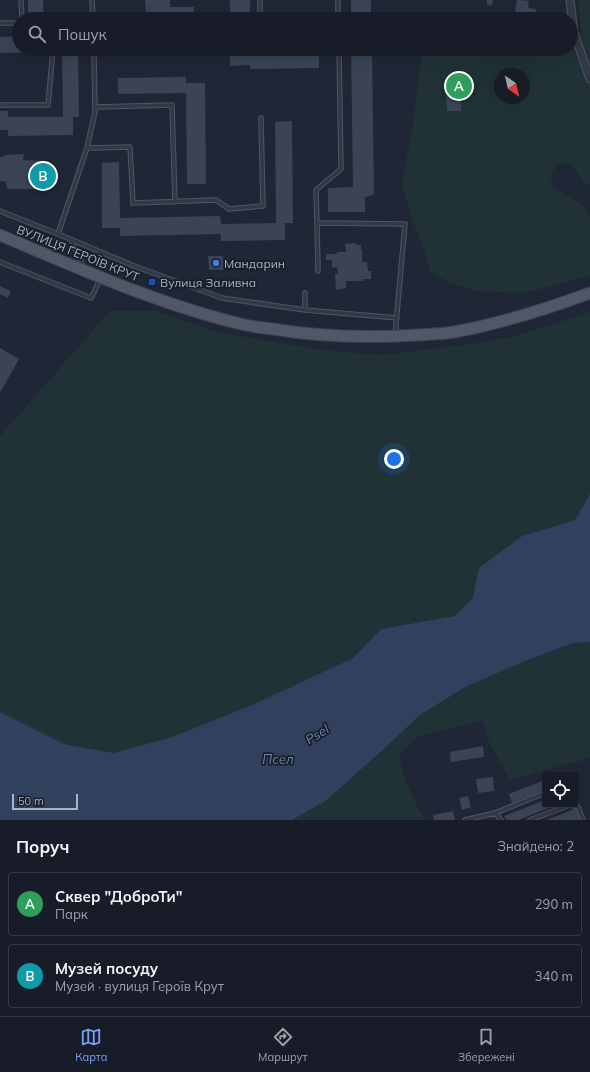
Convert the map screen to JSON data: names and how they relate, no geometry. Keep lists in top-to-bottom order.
{
  "streets": {
    "main road": ["ВУЛИЦЯ ГЕРОЇВ КРУТ"]
  },
  "water": ["Psel", "Псел"],
  "places": {
    "other": ["Мандарин"],
    "transit": ["Вулиця Заливна"]
  },
  "scale_bar": "50 m",
  "north": "bottom right",
  "page": {
    "search": "Пошук",
    "pins": ["A", "B"],
    "scale": "50 m",
    "heading": ["Поруч", "Знайдено: 2"],
    "list": [
      {
        "mark": "A",
        "name": "Сквер \"ДоброТи\"",
        "note": "Парк",
        "value": "290 m"
      },
      {
        "mark": "B",
        "name": "Музей посуду",
        "note": "Музей · вулиця Героїв Крут",
        "value": "340 m"
      }
    ],
    "nav": ["Карта", "Маршрут", "Збережені"]
  }
}
